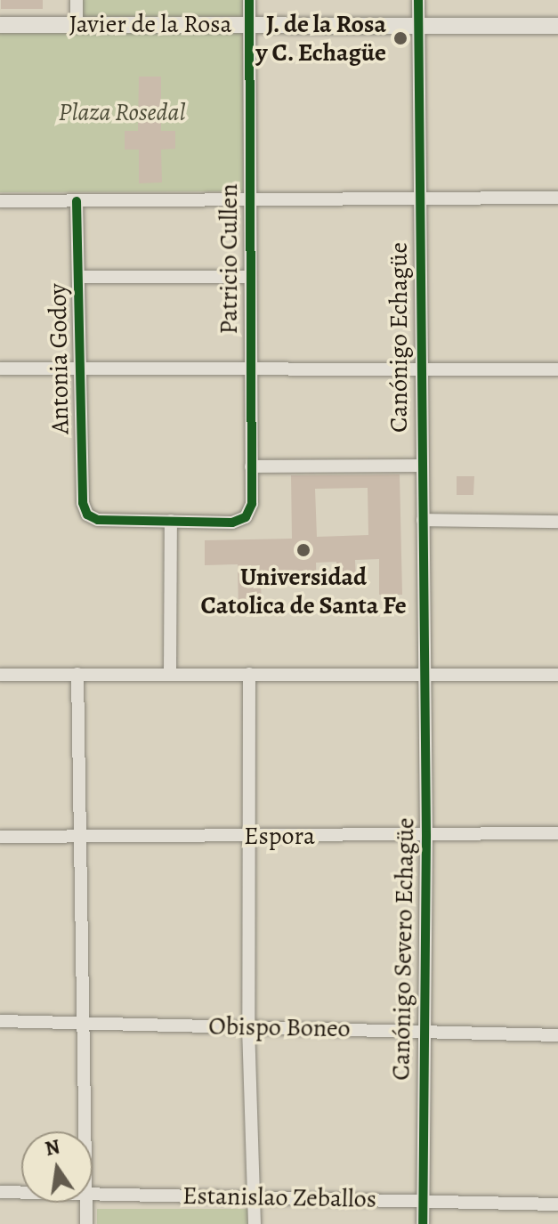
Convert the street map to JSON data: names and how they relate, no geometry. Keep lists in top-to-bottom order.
{
  "streets": {
    "street": [
      "Javier de la Rosa",
      "Patricio Cullen",
      "Canónigo Echagüe",
      "Antonia Godoy",
      "Espora",
      "Canónigo Severo Echagüe",
      "Obispo Boneo",
      "Estanislao Zeballos"
    ]
  },
  "crossings": [
    ["Javier de la Rosa", "Patricio Cullen"],
    ["Javier de la Rosa", "Canónigo Echagüe"],
    ["Patricio Cullen", "Antonia Godoy"],
    ["Canónigo Echagüe", "Canónigo Severo Echagüe"],
    ["Espora", "Canónigo Severo Echagüe"],
    ["Canónigo Severo Echagüe", "Obispo Boneo"],
    ["Canónigo Severo Echagüe", "Estanislao Zeballos"]
  ],
  "parks": ["Plaza Rosedal"],
  "places": ["J. de la Rosa y C. Echagüe", "Universidad Catolica de Santa Fe"],
  "north": "top"
}
